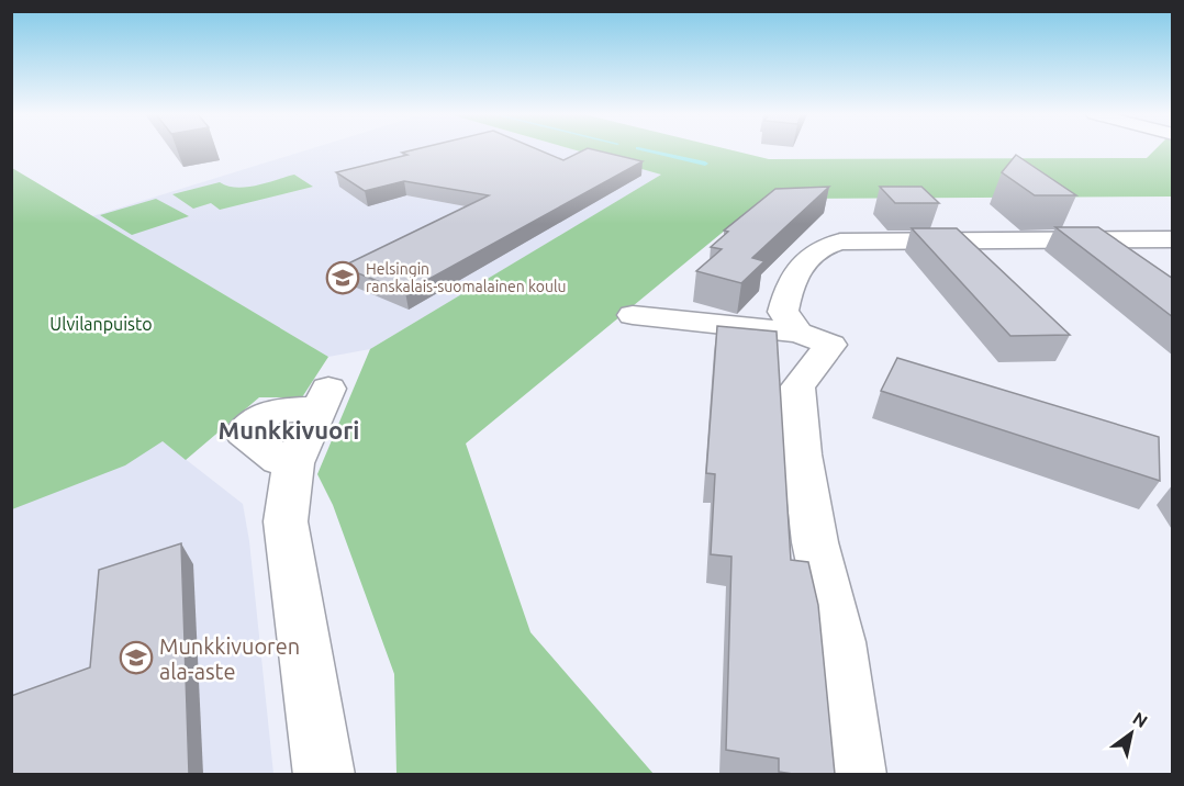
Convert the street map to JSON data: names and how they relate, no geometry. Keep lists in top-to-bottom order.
{
  "districts": ["Munkkivuori"],
  "parks": ["Ulvilanpuisto"],
  "places": {
    "school or university": ["Helsingin ranskalais-suomalainen koulu", "Munkkivuoren ala-aste"]
  },
  "north": "top right"
}
